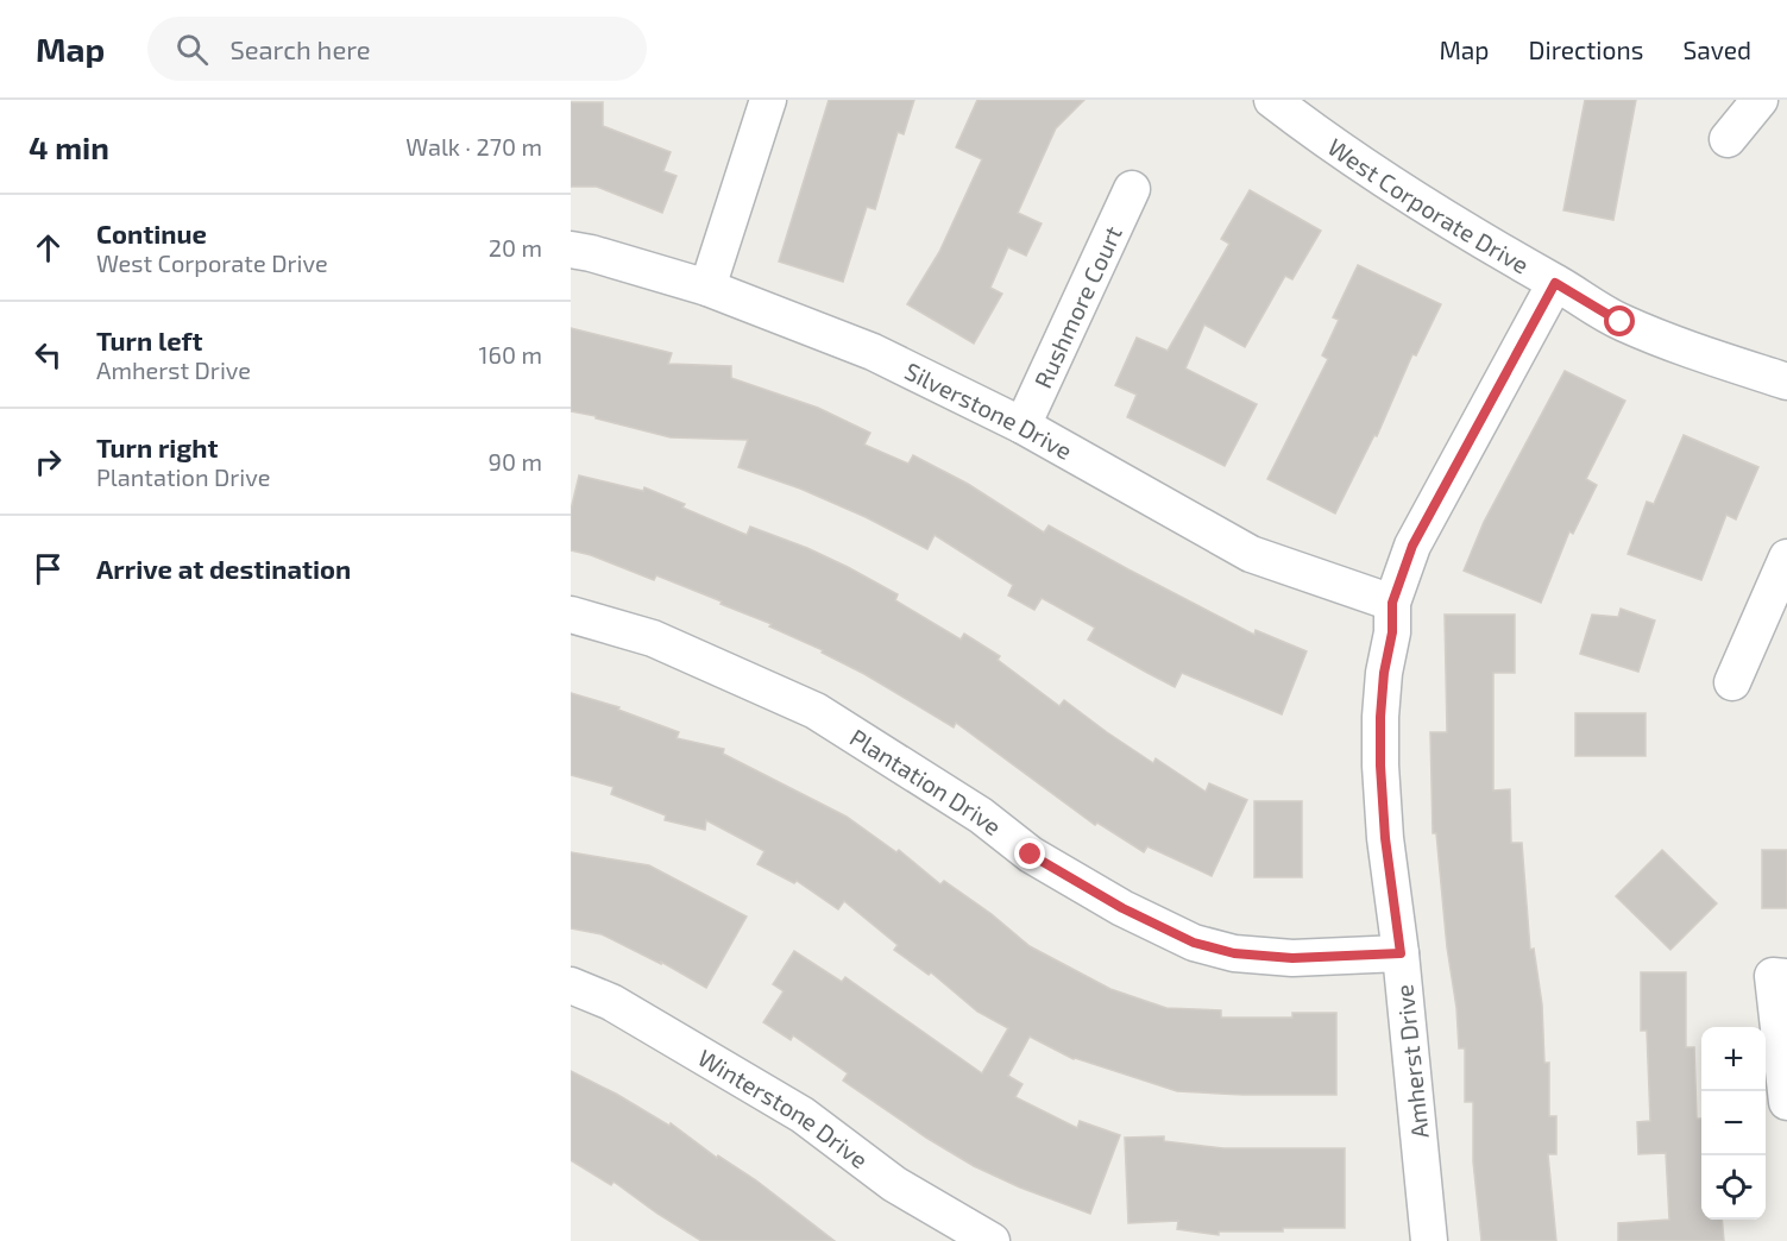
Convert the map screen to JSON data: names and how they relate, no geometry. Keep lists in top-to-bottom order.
{
  "streets": {
    "street": [
      "West Corporate Drive",
      "Rushmore Court",
      "Silverstone Drive",
      "Plantation Drive",
      "Amherst Drive",
      "Winterstone Drive"
    ]
  },
  "crossings": [
    ["West Corporate Drive", "Amherst Drive"],
    ["Rushmore Court", "Silverstone Drive"],
    ["Silverstone Drive", "Amherst Drive"],
    ["Plantation Drive", "Amherst Drive"]
  ],
  "page": {
    "header": "Map",
    "search": "Search here",
    "nav": ["Map", "Directions", "Saved"],
    "heading": ["4 min", "Walk · 270 m"],
    "list": [
      ["Continue", "West Corporate Drive", "20 m"],
      ["Turn left", "Amherst Drive", "160 m"],
      ["Turn right", "Plantation Drive", "90 m"],
      "Arrive at destination"
    ],
    "map_buttons": ["+", "−"]
  }
}
